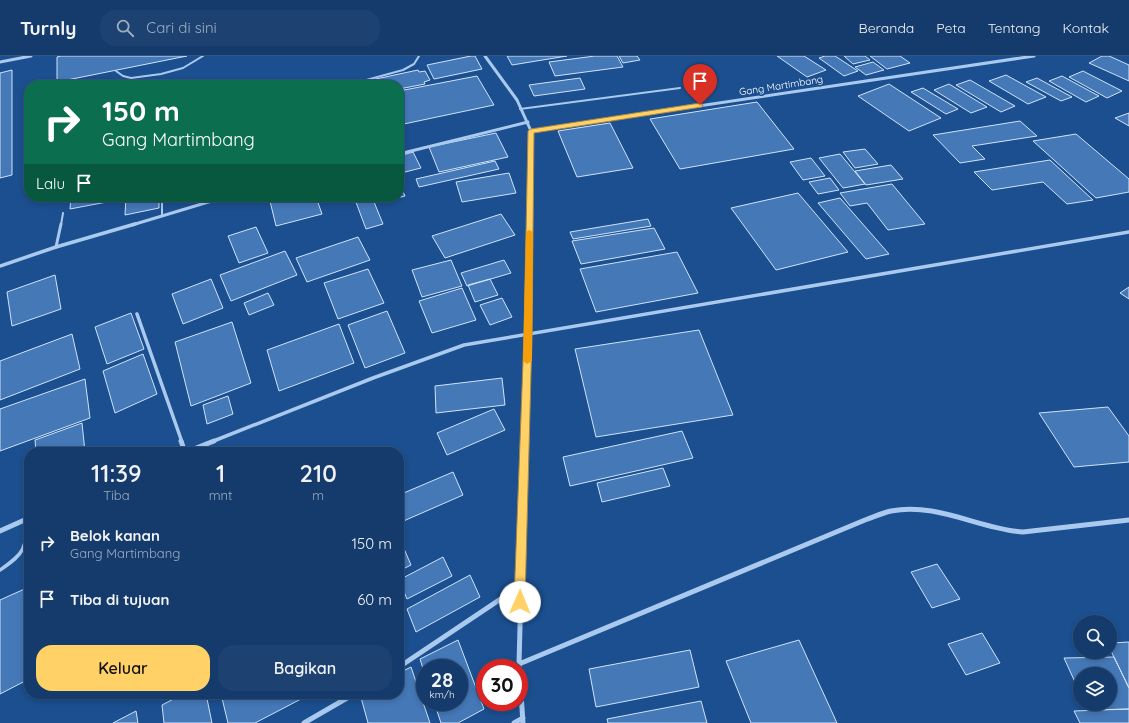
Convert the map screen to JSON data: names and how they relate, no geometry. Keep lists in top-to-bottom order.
{
  "streets": {
    "street": ["Gang Martimbang"]
  },
  "page": {
    "header": "Turnly",
    "search": "Cari di sini",
    "nav": [
      "Beranda",
      "Peta",
      "Tentang",
      "Kontak"
    ],
    "turn": ["150 m", "Gang Martimbang"],
    "then": "Lalu",
    "eta": [
      "11:39",
      "Tiba",
      "1",
      "mnt",
      "210",
      "m"
    ],
    "list": [
      {
        "name": "Belok kanan",
        "note": "Gang Martimbang",
        "value": "150 m"
      },
      {
        "name": "Tiba di tujuan",
        "value": "60 m"
      }
    ],
    "buttons": ["Keluar", "Bagikan"],
    "speed": "28 km/h",
    "limit": "30"
  }
}
